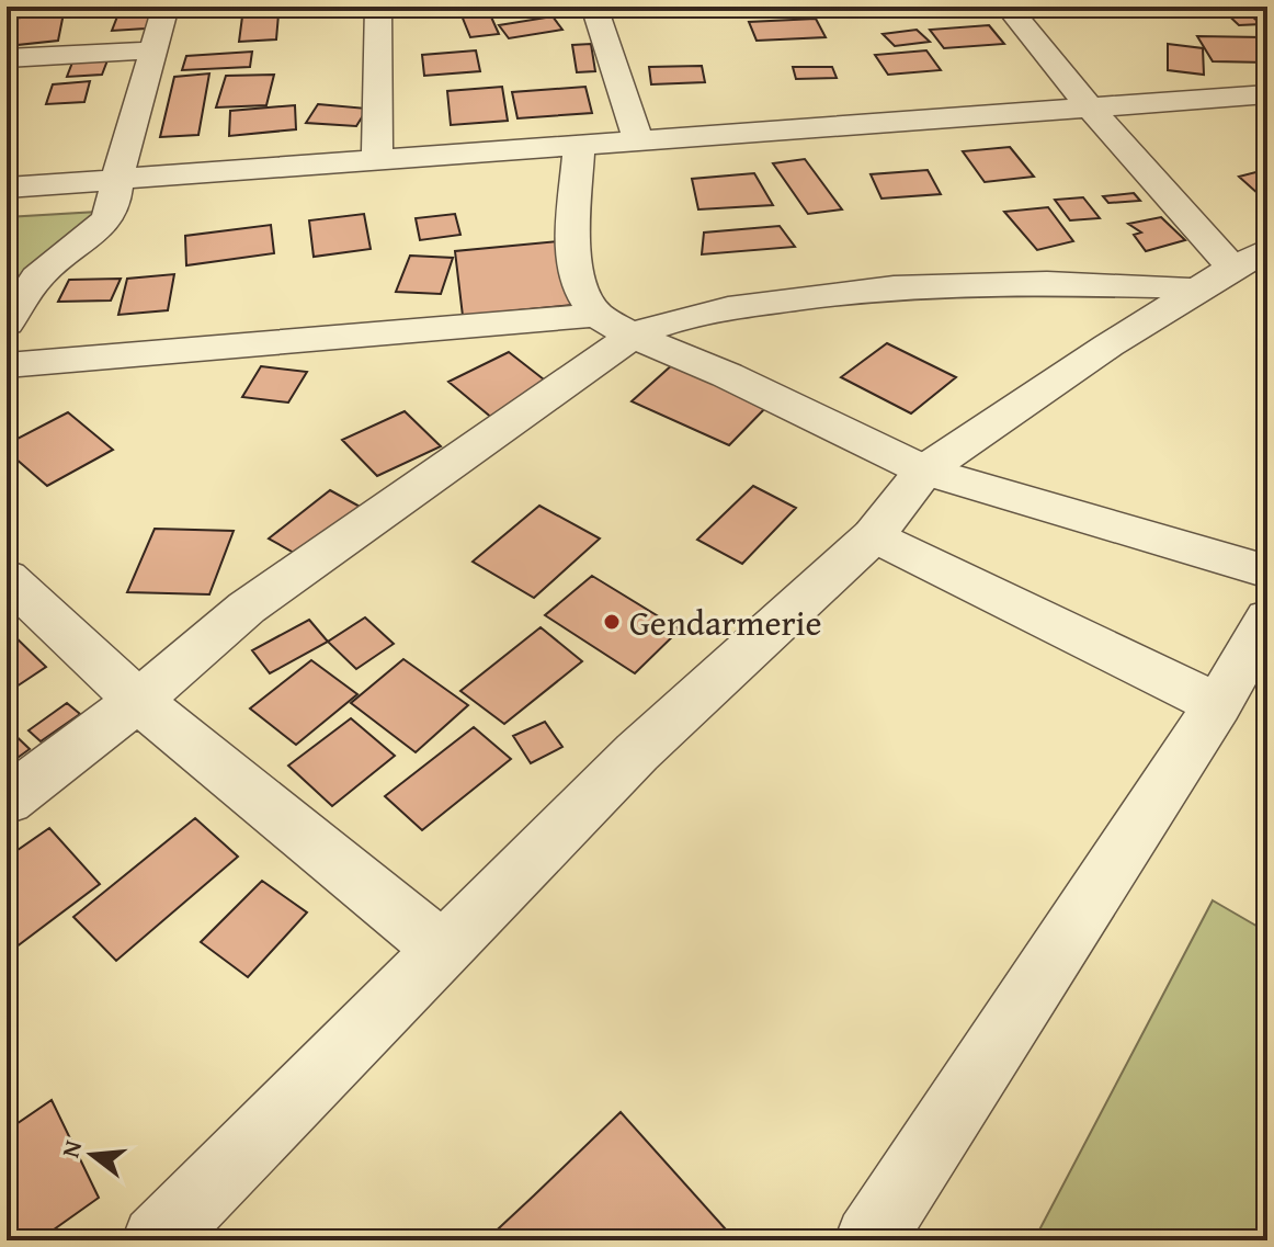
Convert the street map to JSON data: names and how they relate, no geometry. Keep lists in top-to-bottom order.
{
  "places": ["Gendarmerie"],
  "north": "left"
}
